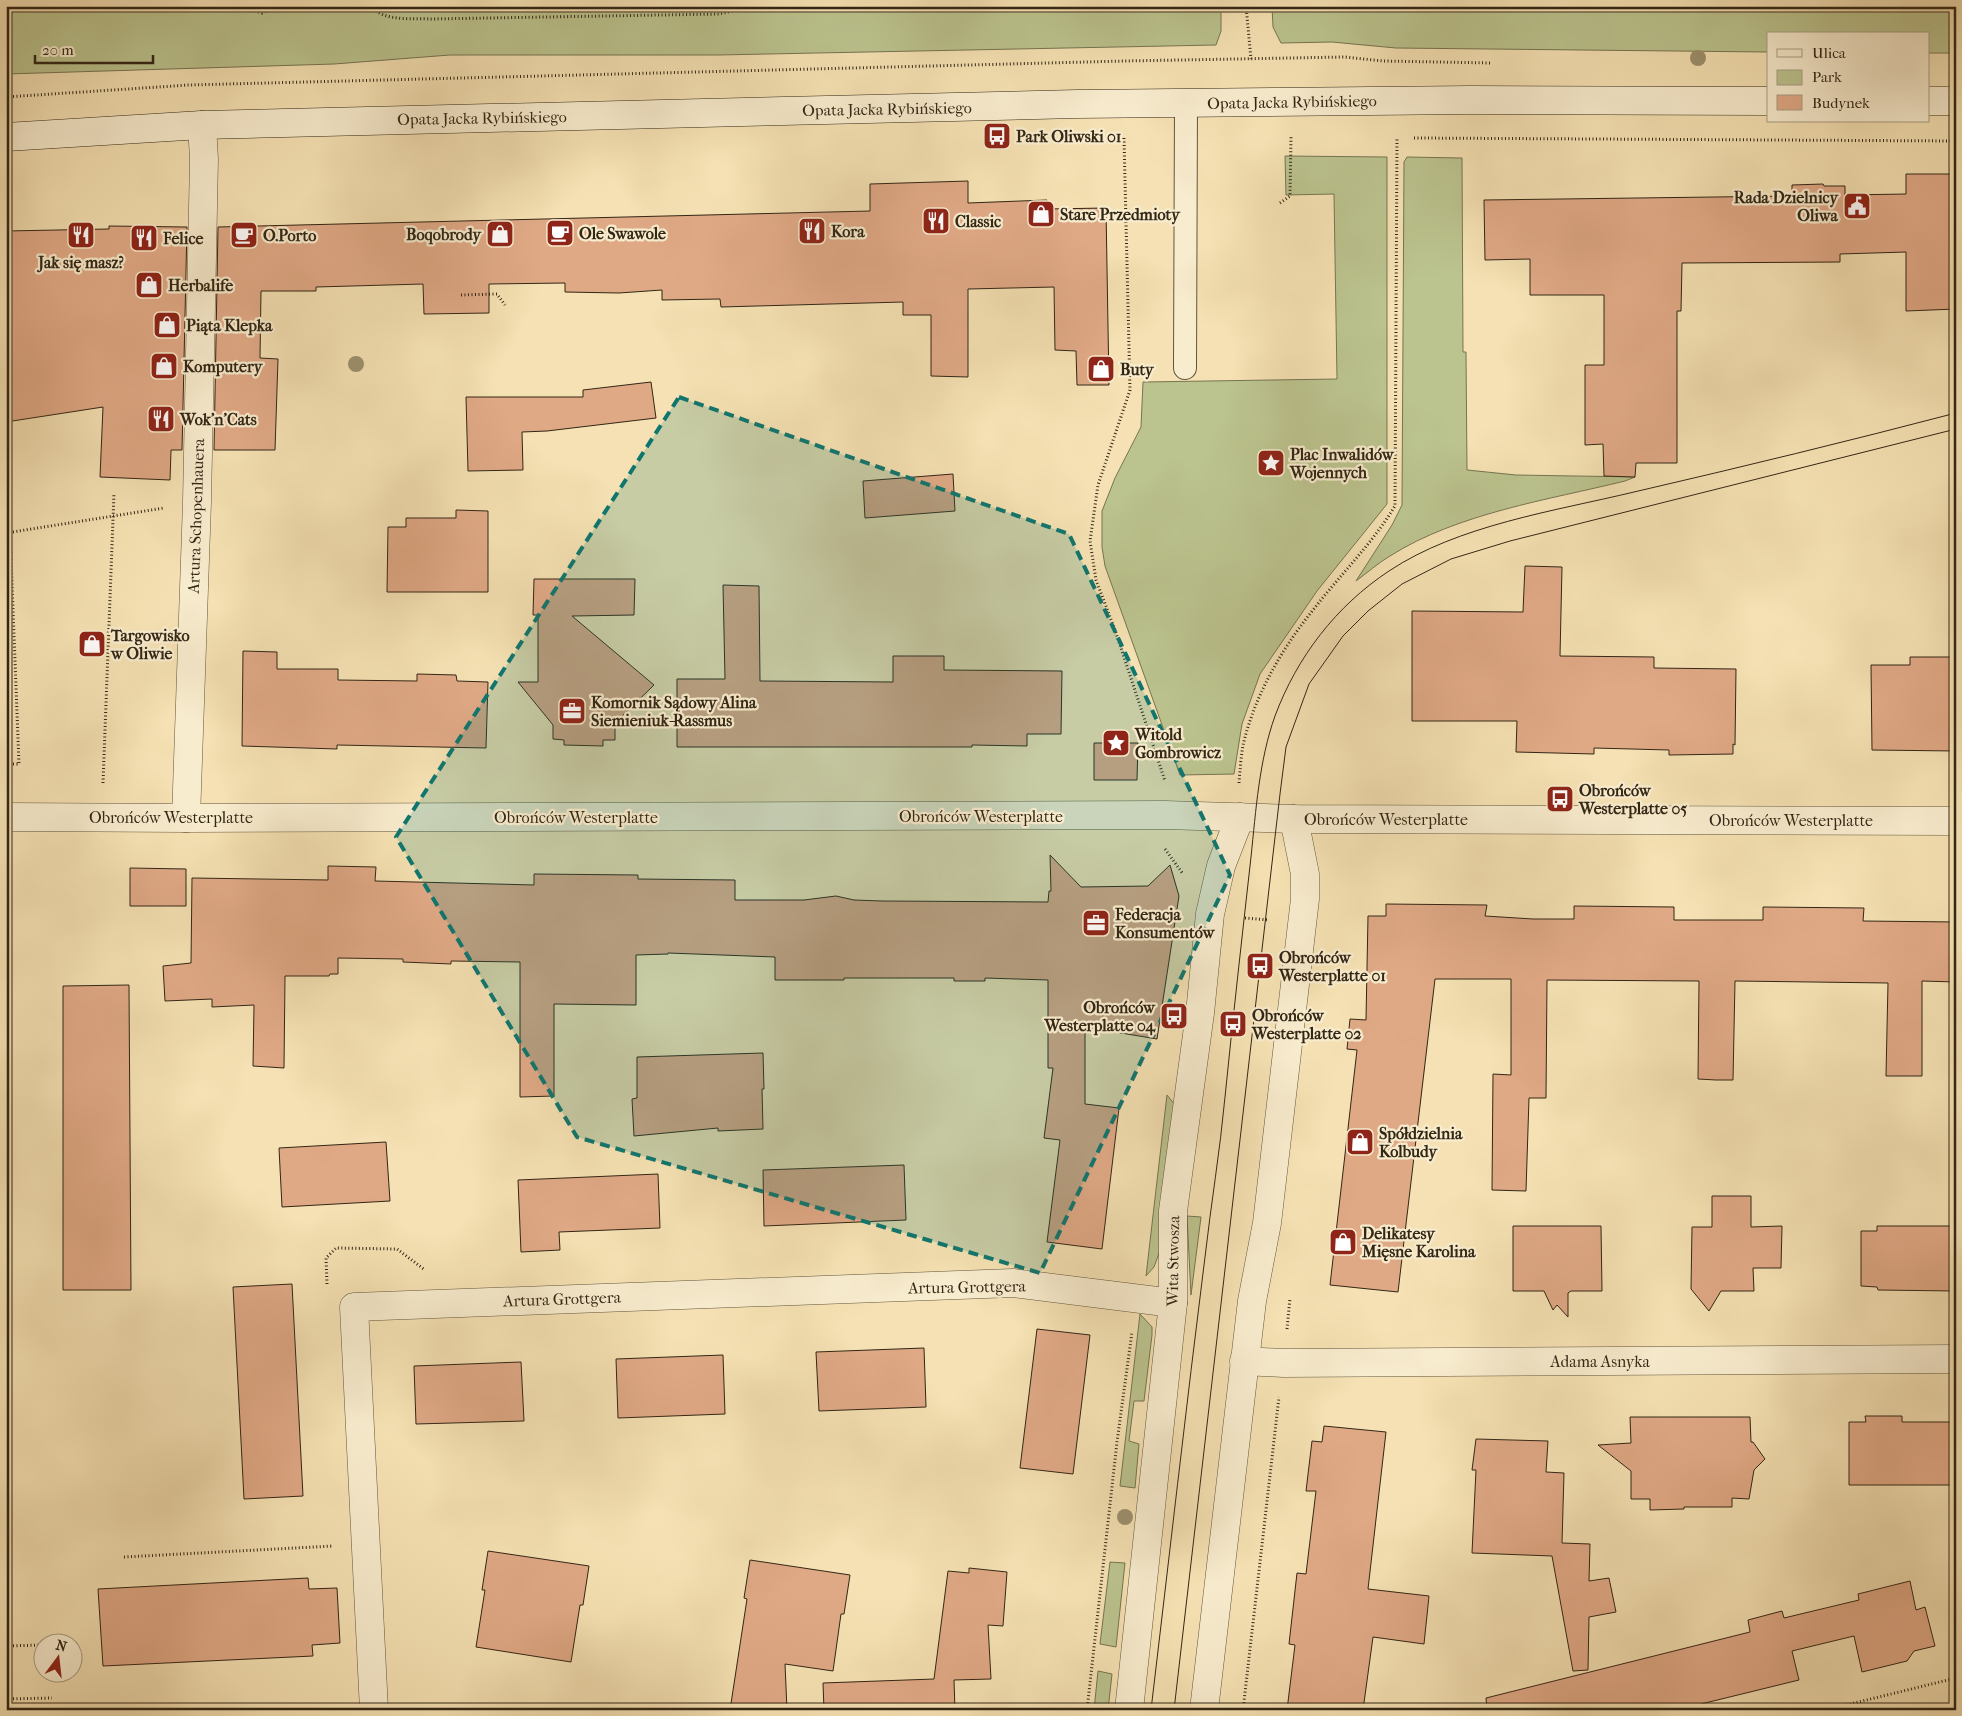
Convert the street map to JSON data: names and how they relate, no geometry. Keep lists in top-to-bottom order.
{
  "streets": {
    "street": [
      "Opata Jacka Rybińskiego",
      "Artura Schopenhauera",
      "Obrońców Westerplatte",
      "Wita Stwosza",
      "Artura Grottgera",
      "Adama Asnyka"
    ]
  },
  "crossings": [
    ["Opata Jacka Rybińskiego", "Artura Schopenhauera"],
    ["Artura Schopenhauera", "Obrońców Westerplatte"],
    ["Obrońców Westerplatte", "Wita Stwosza"],
    ["Wita Stwosza", "Artura Grottgera"]
  ],
  "places": {
    "bus stop": [
      "Park Oliwski 01",
      "Obrońców Westerplatte 05",
      "Obrońców Westerplatte 01",
      "Obrońców Westerplatte 04",
      "Obrońców Westerplatte 02"
    ],
    "public building": ["Rada Dzielnicy Oliwa"],
    "shop": [
      "Stare Przedmioty",
      "Boqobrody",
      "Herbalife",
      "Piąta Klepka",
      "Komputery",
      "Buty",
      "Targowisko w Oliwie",
      "Spółdzielnia Kolbudy",
      "Delikatesy Mięsne Karolina"
    ],
    "restaurant": [
      "Classic",
      "Kora",
      "Jak się masz?",
      "Felice",
      "Wok'n'Cats"
    ],
    "cafe": ["Ole Swawole", "O.Porto"],
    "place": ["Plac Inwalidów Wojennych", "Witold Gombrowicz"],
    "office": ["Komornik Sądowy Alina Siemieniuk-Rassmus", "Federacja Konsumentów"]
  },
  "legend": ["Ulica", "Park", "Budynek"],
  "scale_bar": "20 m",
  "north": "top"
}
